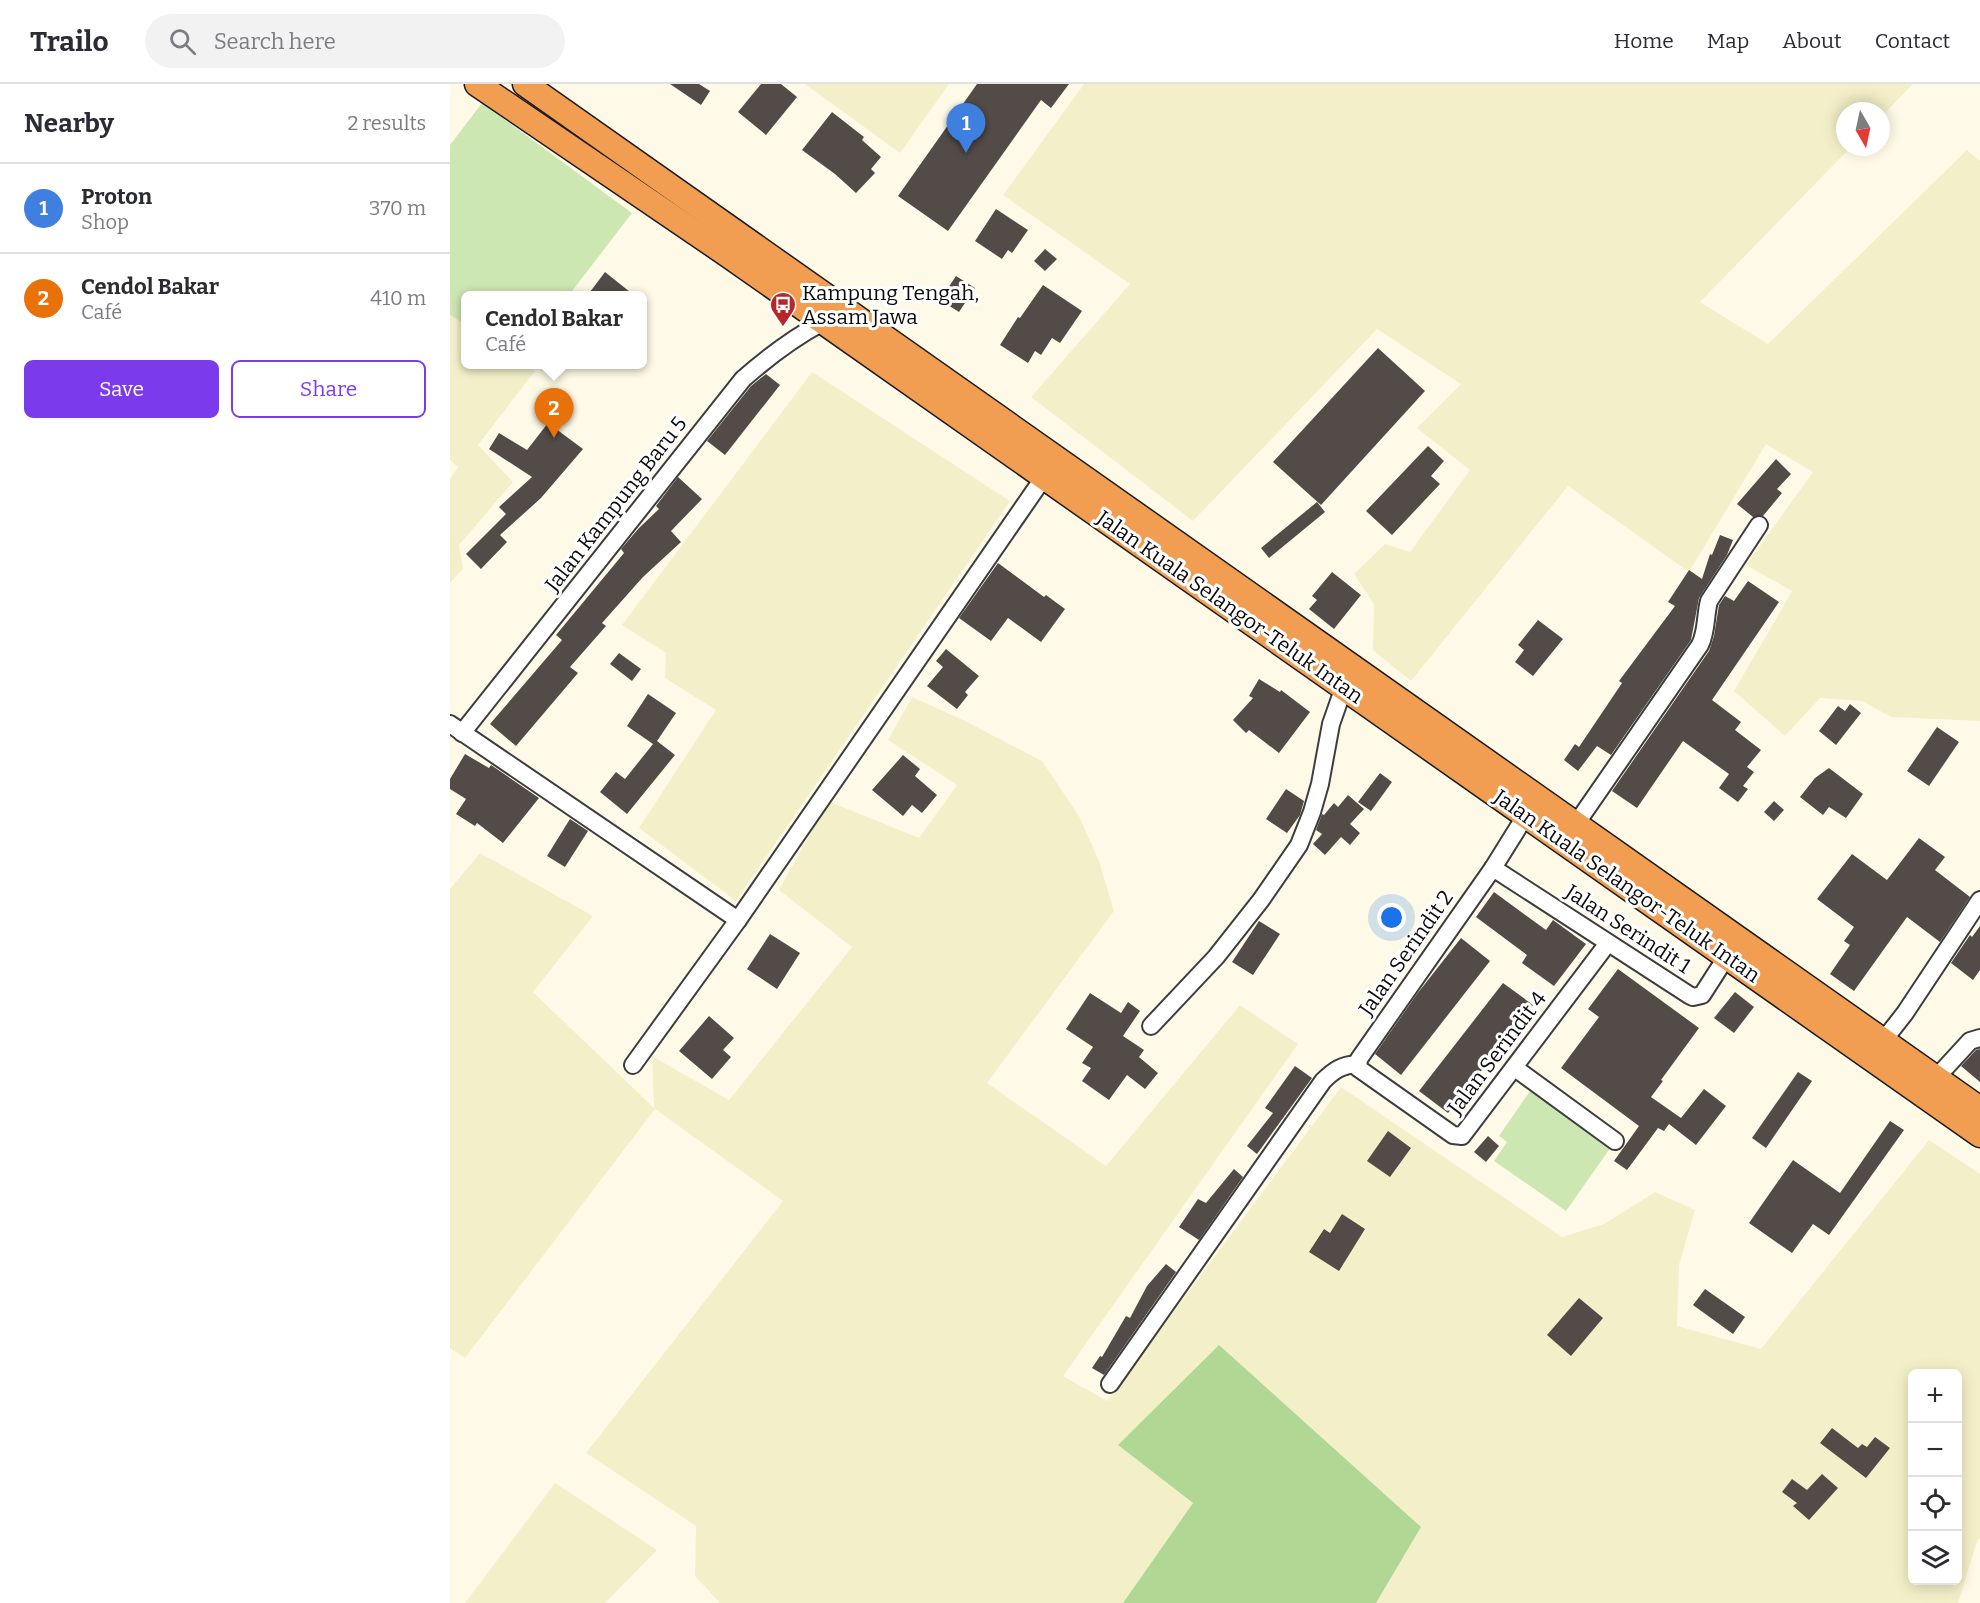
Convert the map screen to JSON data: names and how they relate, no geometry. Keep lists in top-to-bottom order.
{
  "streets": {
    "highway": ["Jalan Kuala Selangor-Teluk Intan"],
    "street": [
      "Jalan Kampung Baru 5",
      "Jalan Serindit 1",
      "Jalan Serindit 2",
      "Jalan Serindit 4"
    ]
  },
  "crossings": [
    ["Jalan Kampung Baru 5", "Jalan Kuala Selangor-Teluk Intan"],
    ["Jalan Kuala Selangor-Teluk Intan", "Jalan Serindit 1"],
    ["Jalan Kuala Selangor-Teluk Intan", "Jalan Serindit 2"],
    ["Jalan Serindit 1", "Jalan Serindit 2"],
    ["Jalan Serindit 1", "Jalan Serindit 4"],
    ["Jalan Serindit 2", "Jalan Serindit 4"]
  ],
  "places": {
    "bus stop": ["Kampung Tengah, Assam Jawa"]
  },
  "north": "bottom",
  "page": {
    "header": "Trailo",
    "search": "Search here",
    "nav": [
      "Home",
      "Map",
      "About",
      "Contact"
    ],
    "heading": ["Nearby", "2 results"],
    "pins": ["1", "2"],
    "list": [
      {
        "mark": "1",
        "name": "Proton",
        "note": "Shop",
        "value": "370 m"
      },
      {
        "mark": "2",
        "name": "Cendol Bakar",
        "note": "Café",
        "value": "410 m"
      }
    ],
    "popup": ["Cendol Bakar", "Café"],
    "buttons": ["Save", "Share"],
    "map_buttons": ["+", "−"]
  }
}
